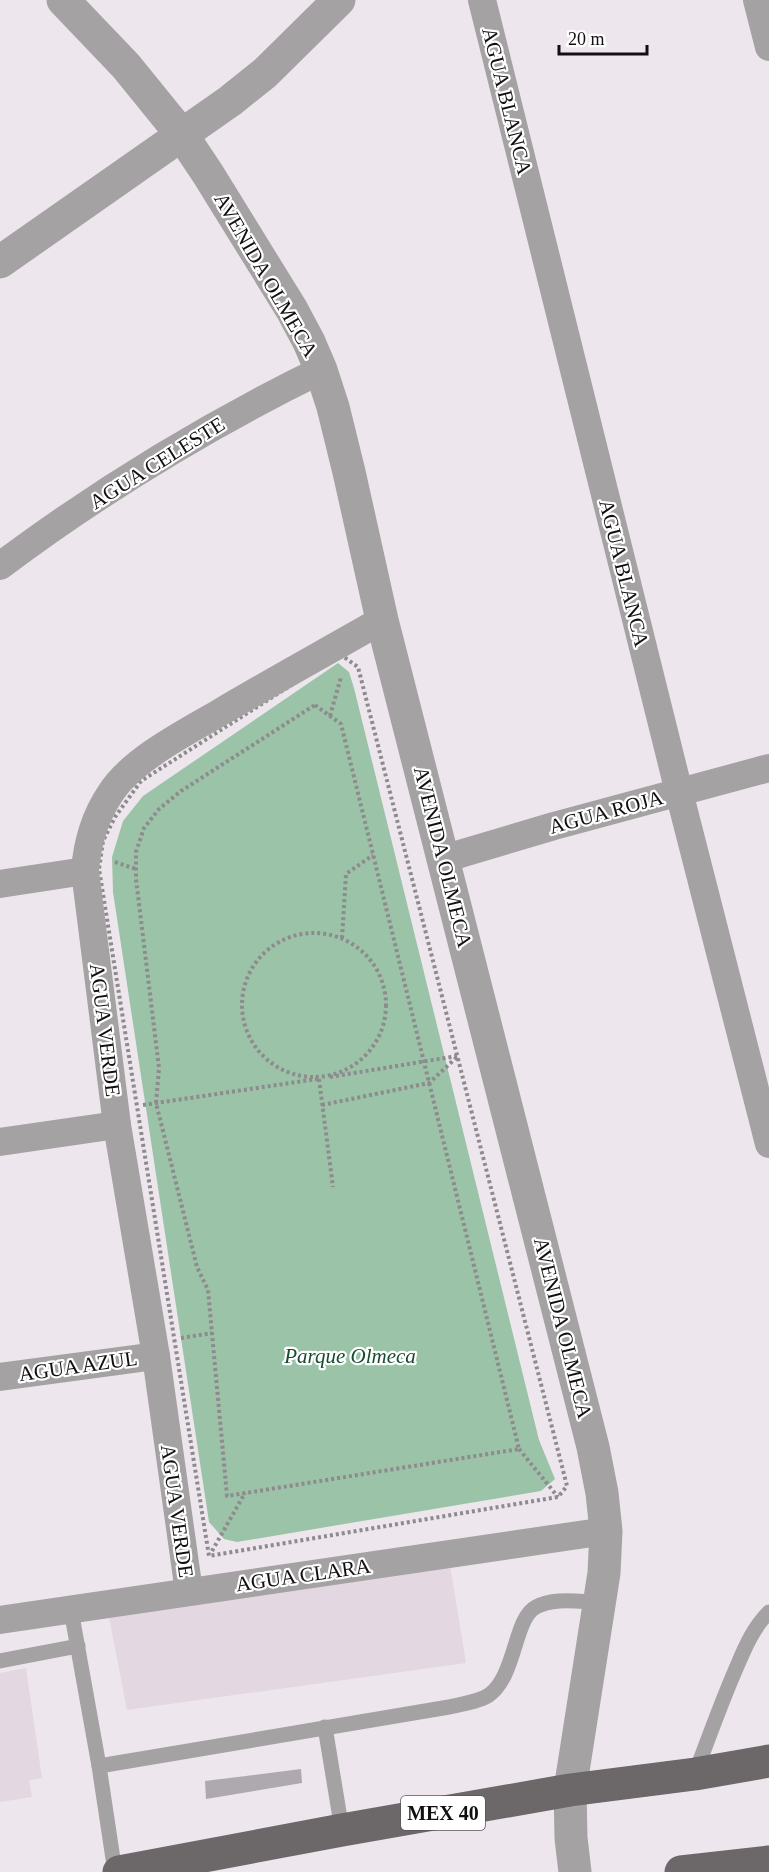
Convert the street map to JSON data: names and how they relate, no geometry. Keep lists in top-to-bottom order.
{
  "streets": {
    "main road": ["MEX 40"],
    "street": [
      "AGUA BLANCA",
      "AVENIDA OLMECA",
      "AGUA CELESTE",
      "AGUA ROJA",
      "AGUA VERDE",
      "AGUA AZUL",
      "AGUA CLARA"
    ]
  },
  "crossings": [
    ["AGUA BLANCA", "AGUA ROJA"],
    ["AVENIDA OLMECA", "AGUA CELESTE"],
    ["AVENIDA OLMECA", "AGUA ROJA"],
    ["AVENIDA OLMECA", "AGUA VERDE"],
    ["AVENIDA OLMECA", "AGUA CLARA"],
    ["AVENIDA OLMECA", "MEX 40"],
    ["AGUA VERDE", "AGUA AZUL"],
    ["AGUA VERDE", "AGUA CLARA"]
  ],
  "parks": ["Parque Olmeca"],
  "scale_bar": "20 m"
}
